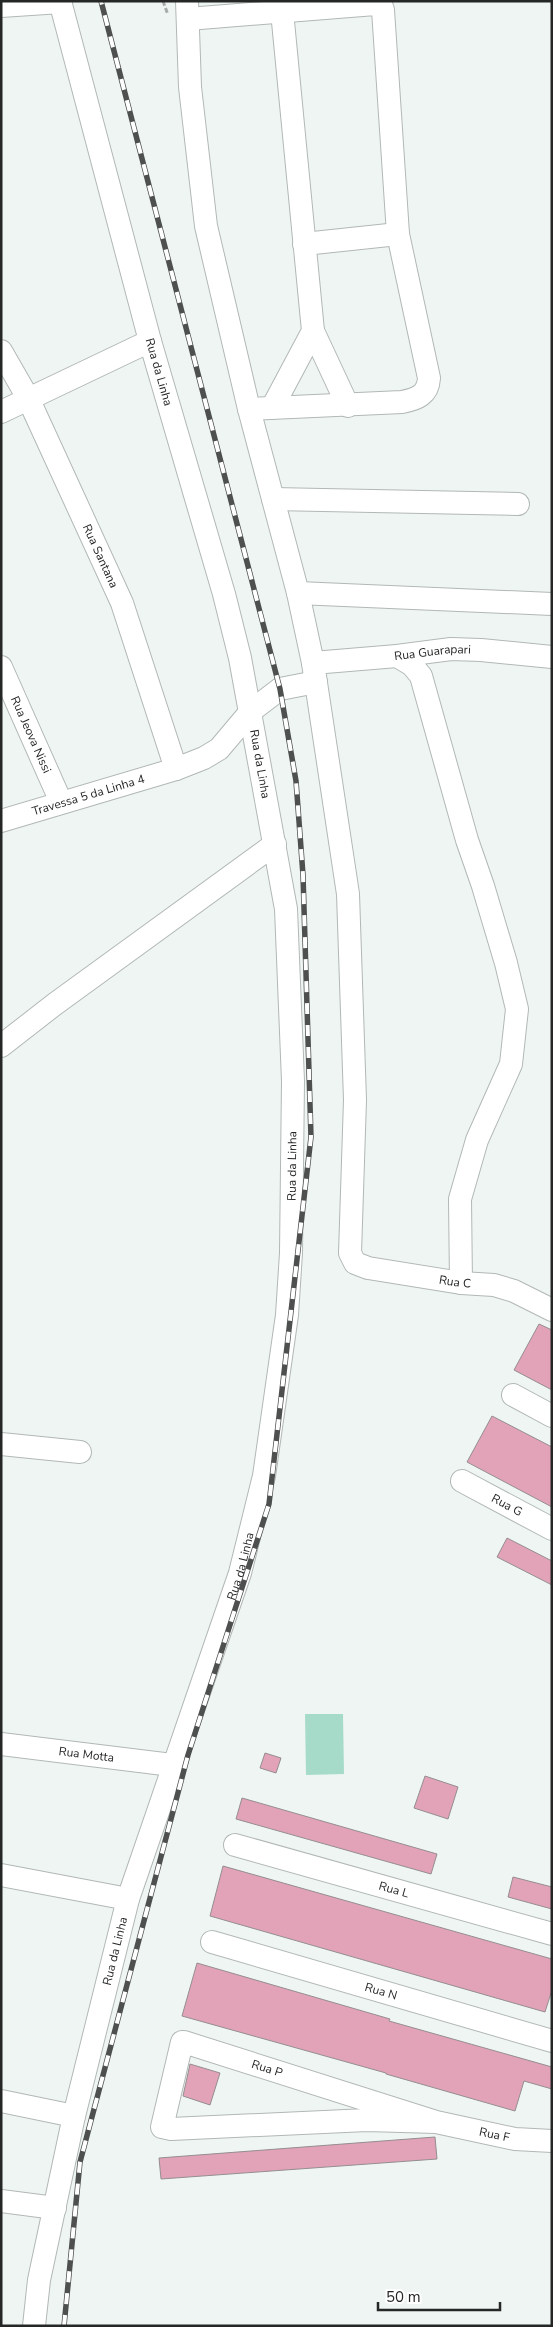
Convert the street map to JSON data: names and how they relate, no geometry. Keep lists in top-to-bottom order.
{
  "streets": {
    "street": [
      "Rua da Linha",
      "Rua Santana",
      "Rua Guarapari",
      "Rua Jeova Nissi",
      "Travessa 5 da Linha 4",
      "Rua C",
      "Rua G",
      "Rua Motta",
      "Rua L",
      "Rua N",
      "Rua P",
      "Rua F"
    ]
  },
  "crossings": [
    ["Rua da Linha", "Rua Guarapari"],
    ["Rua da Linha", "Travessa 5 da Linha 4"],
    ["Rua da Linha", "Rua Motta"],
    ["Rua Santana", "Travessa 5 da Linha 4"],
    ["Rua Guarapari", "Travessa 5 da Linha 4"],
    ["Rua Guarapari", "Rua C"],
    ["Rua Jeova Nissi", "Travessa 5 da Linha 4"],
    ["Rua P", "Rua F"]
  ],
  "scale_bar": "50 m"
}
